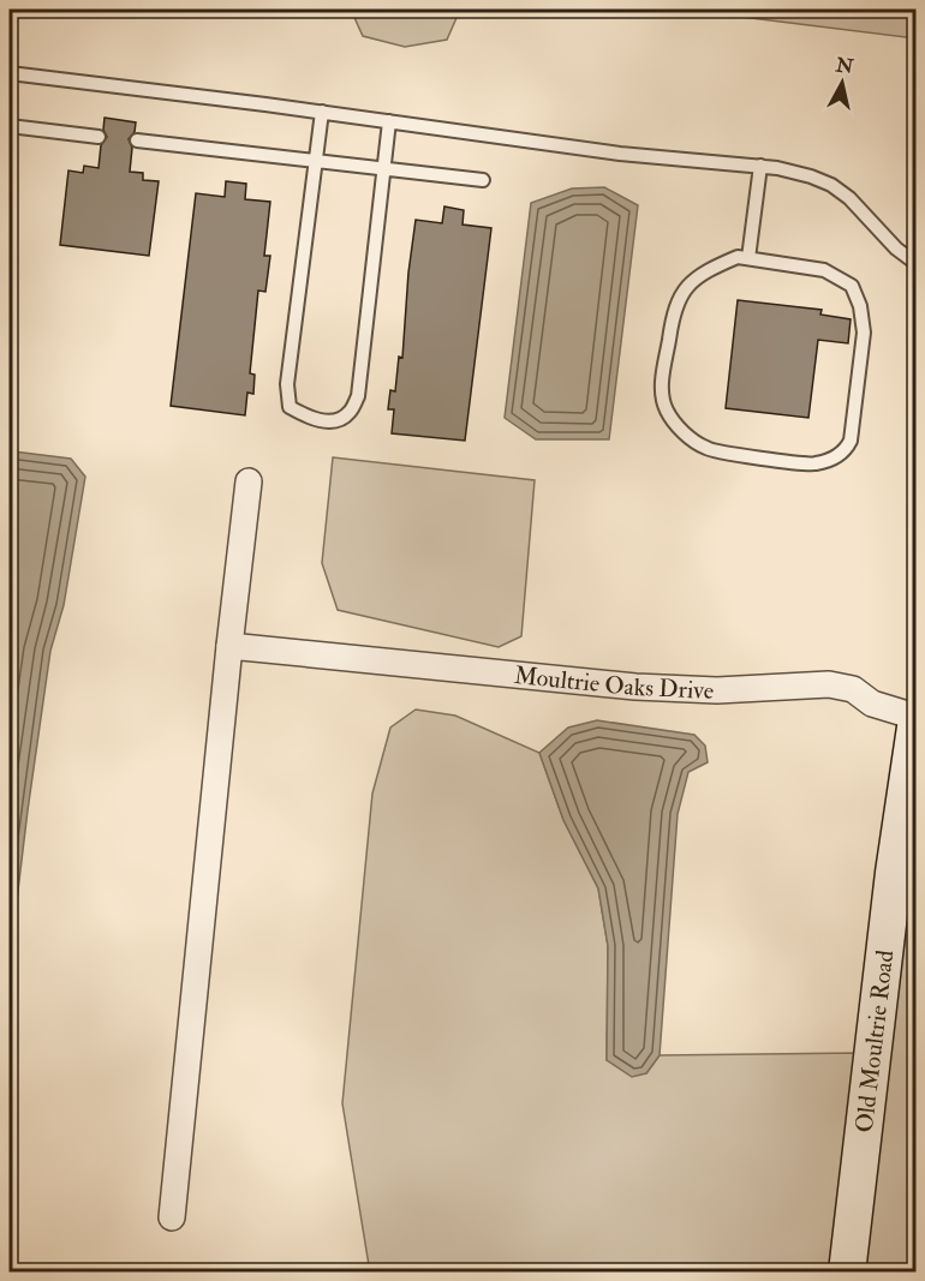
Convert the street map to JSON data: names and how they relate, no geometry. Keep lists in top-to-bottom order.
{
  "streets": {
    "main road": ["Old Moultrie Road"],
    "street": ["Moultrie Oaks Drive"]
  },
  "north": "top"
}
